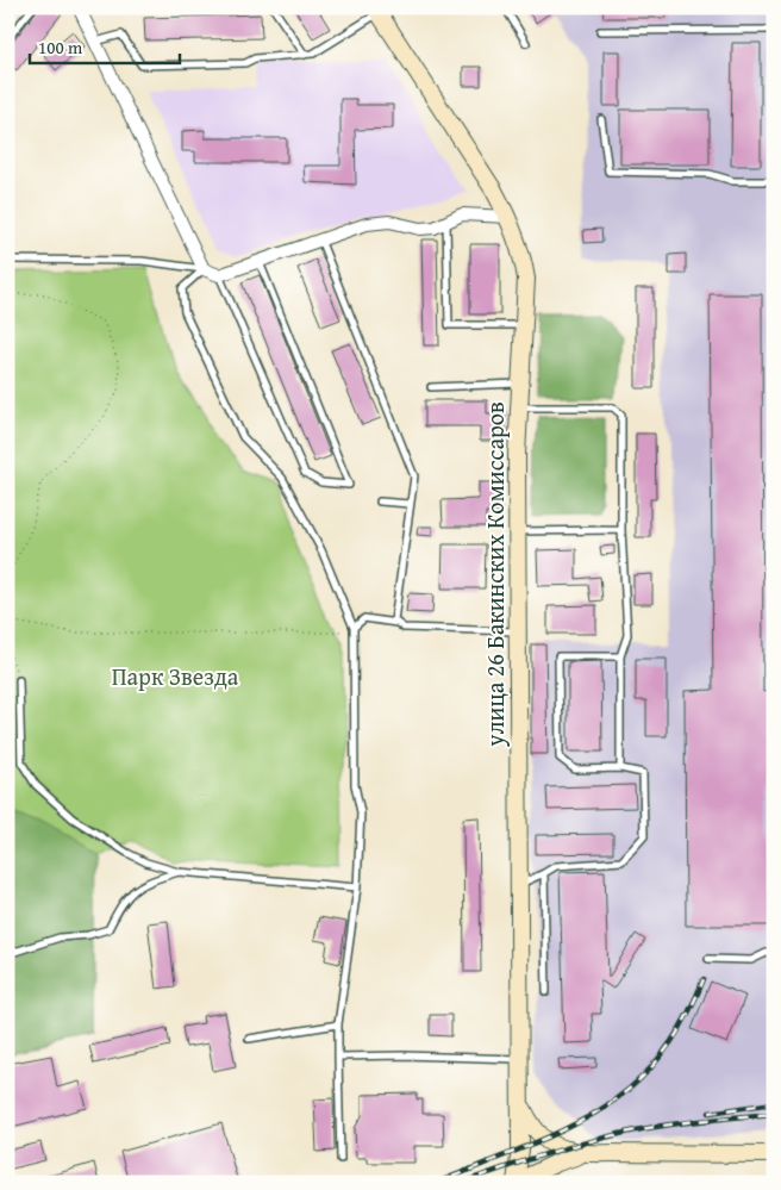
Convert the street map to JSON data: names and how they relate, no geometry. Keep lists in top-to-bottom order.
{
  "streets": {
    "main road": ["улица 26 Бакинских Комиссаров"]
  },
  "parks": ["Парк Звезда"],
  "scale_bar": "100 m"
}
